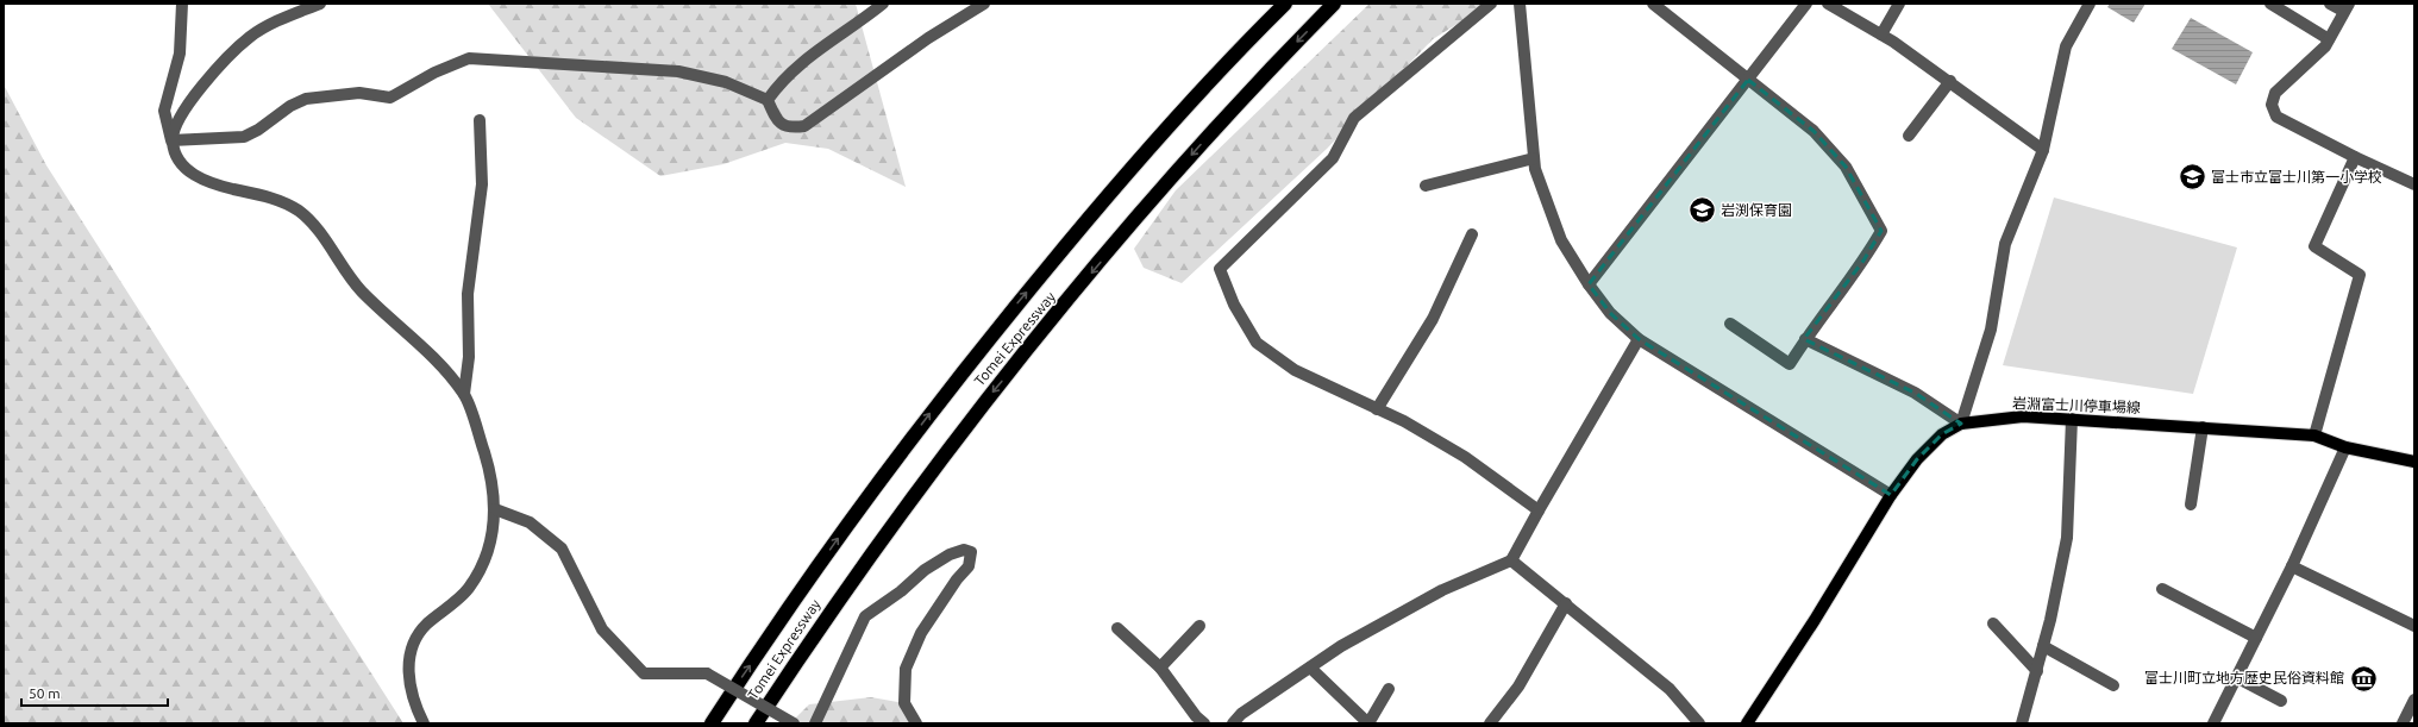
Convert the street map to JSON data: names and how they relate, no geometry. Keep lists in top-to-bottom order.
{
  "streets": {
    "highway": ["Tomei Expressway"],
    "main road": ["岩淵富士川停車場線"]
  },
  "places": {
    "school or university": ["富士市立富士川第一小学校", "岩渕保育園"],
    "museum": ["富士川町立地方歴史民俗資料館"]
  },
  "scale_bar": "50 m"
}
